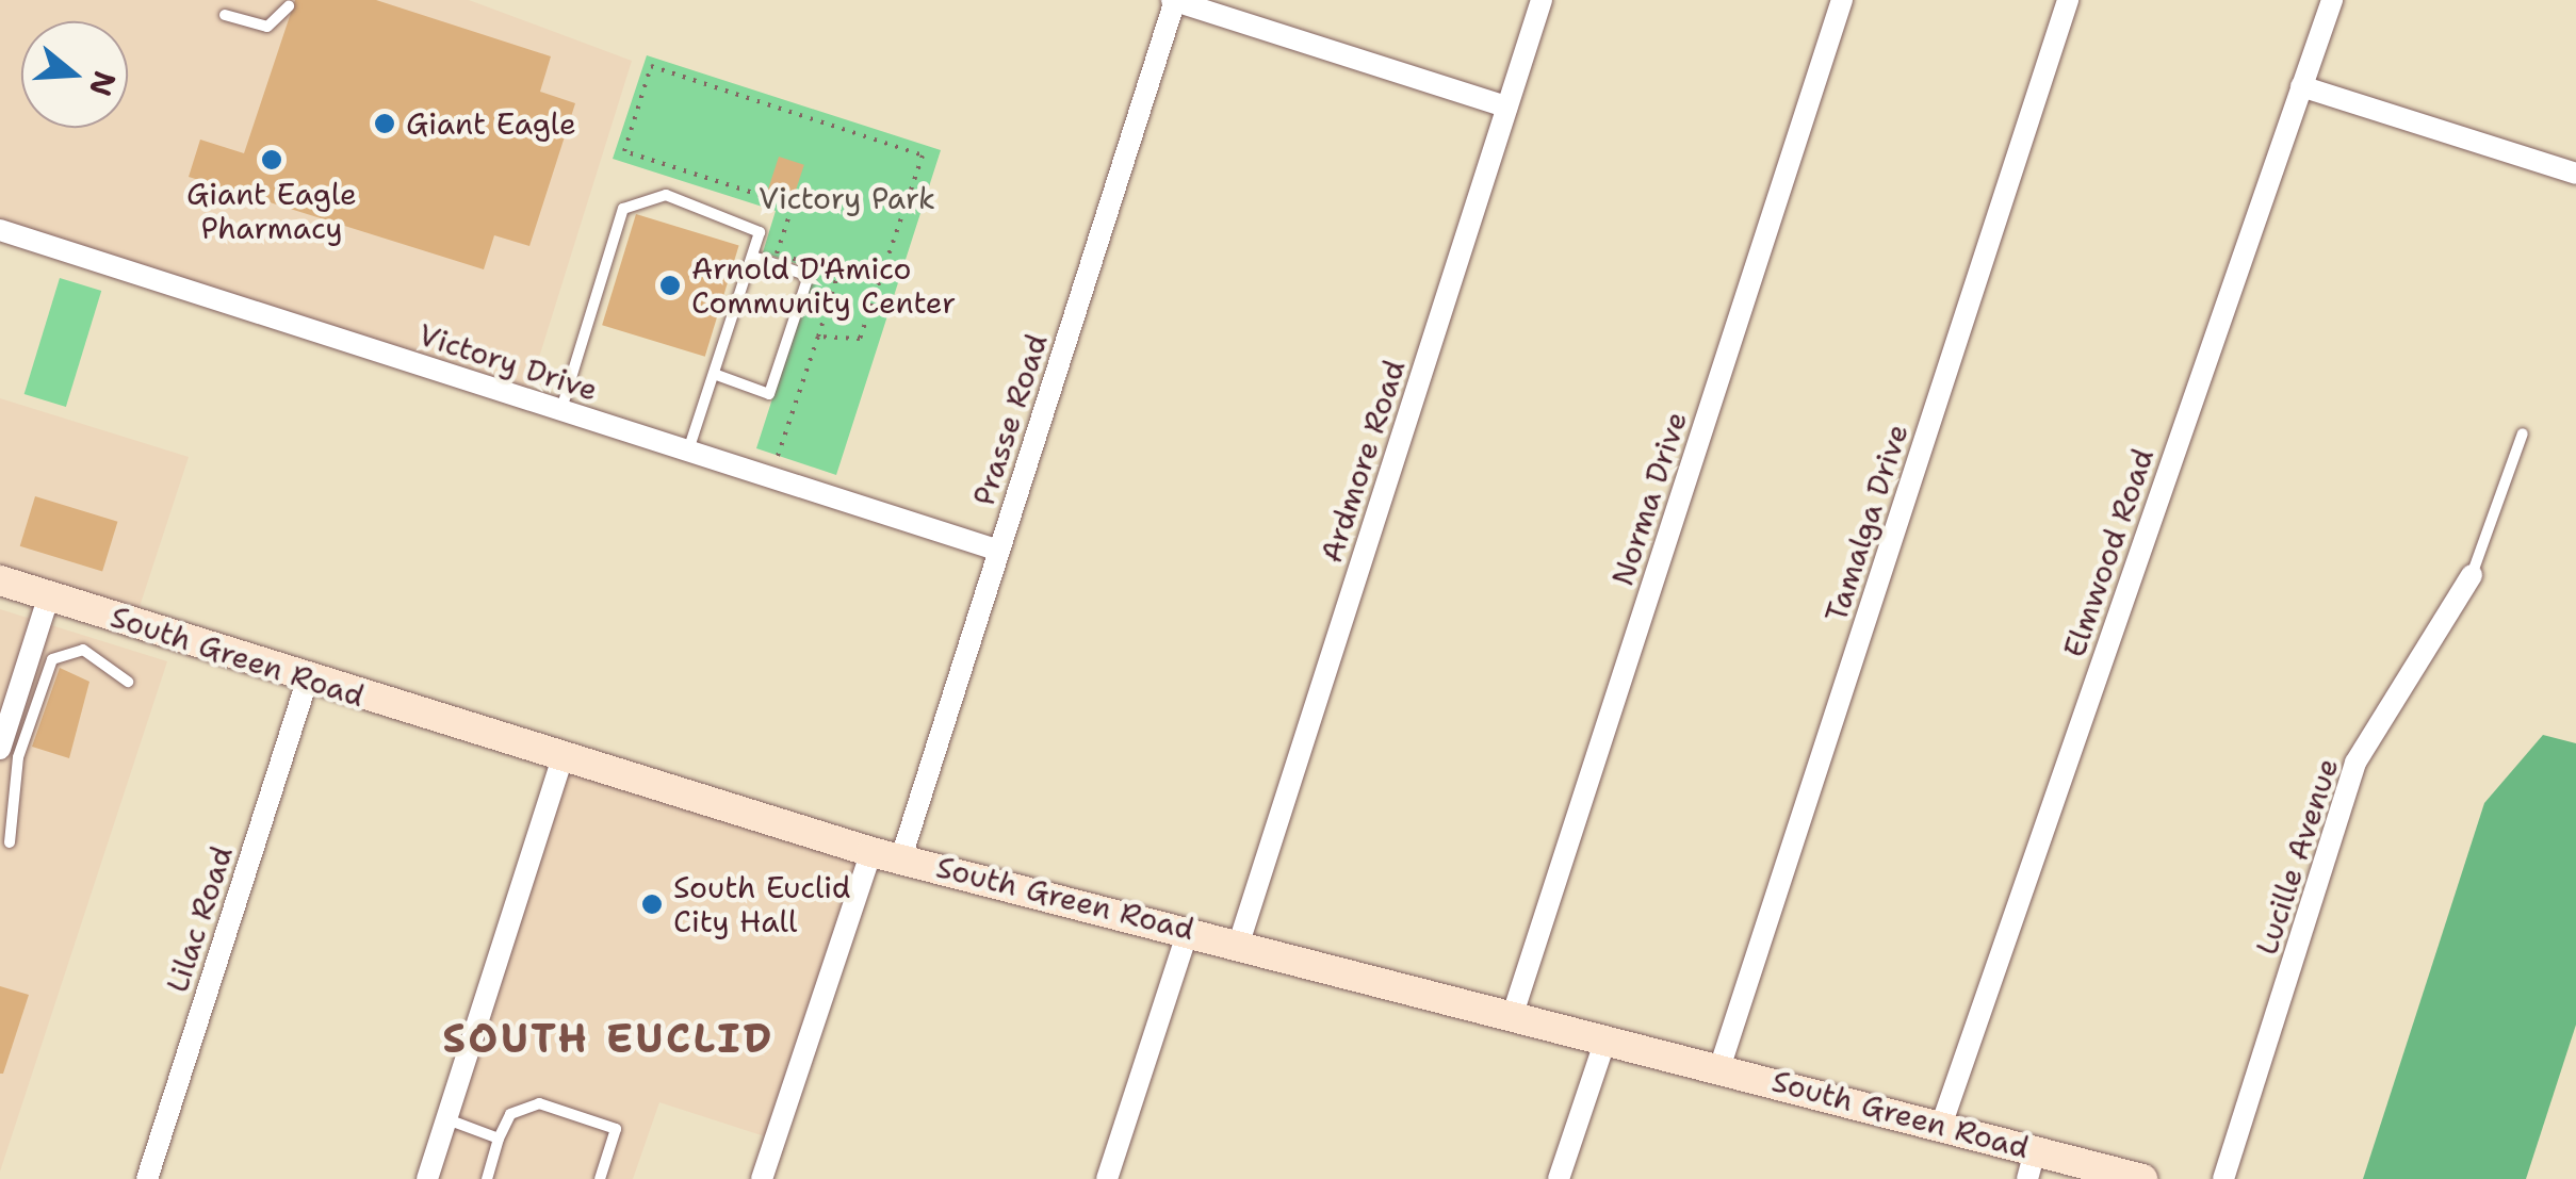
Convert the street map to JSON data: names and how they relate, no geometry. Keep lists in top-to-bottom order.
{
  "streets": {
    "main road": ["South Green Road"],
    "street": [
      "Victory Drive",
      "Prasse Road",
      "Ardmore Road",
      "Norma Drive",
      "Tamalga Drive",
      "Elmwood Road",
      "Lucille Avenue",
      "Lilac Road"
    ]
  },
  "crossings": [
    ["Victory Drive", "Prasse Road"],
    ["Prasse Road", "South Green Road"],
    ["Ardmore Road", "South Green Road"],
    ["Norma Drive", "South Green Road"],
    ["Tamalga Drive", "South Green Road"],
    ["Elmwood Road", "South Green Road"],
    ["South Green Road", "Lilac Road"]
  ],
  "districts": ["SOUTH EUCLID"],
  "parks": ["Victory Park"],
  "places": [
    "Giant Eagle",
    "Giant Eagle Pharmacy",
    "Arnold D'Amico Community Center",
    "South Euclid City Hall"
  ],
  "north": "right"
}
